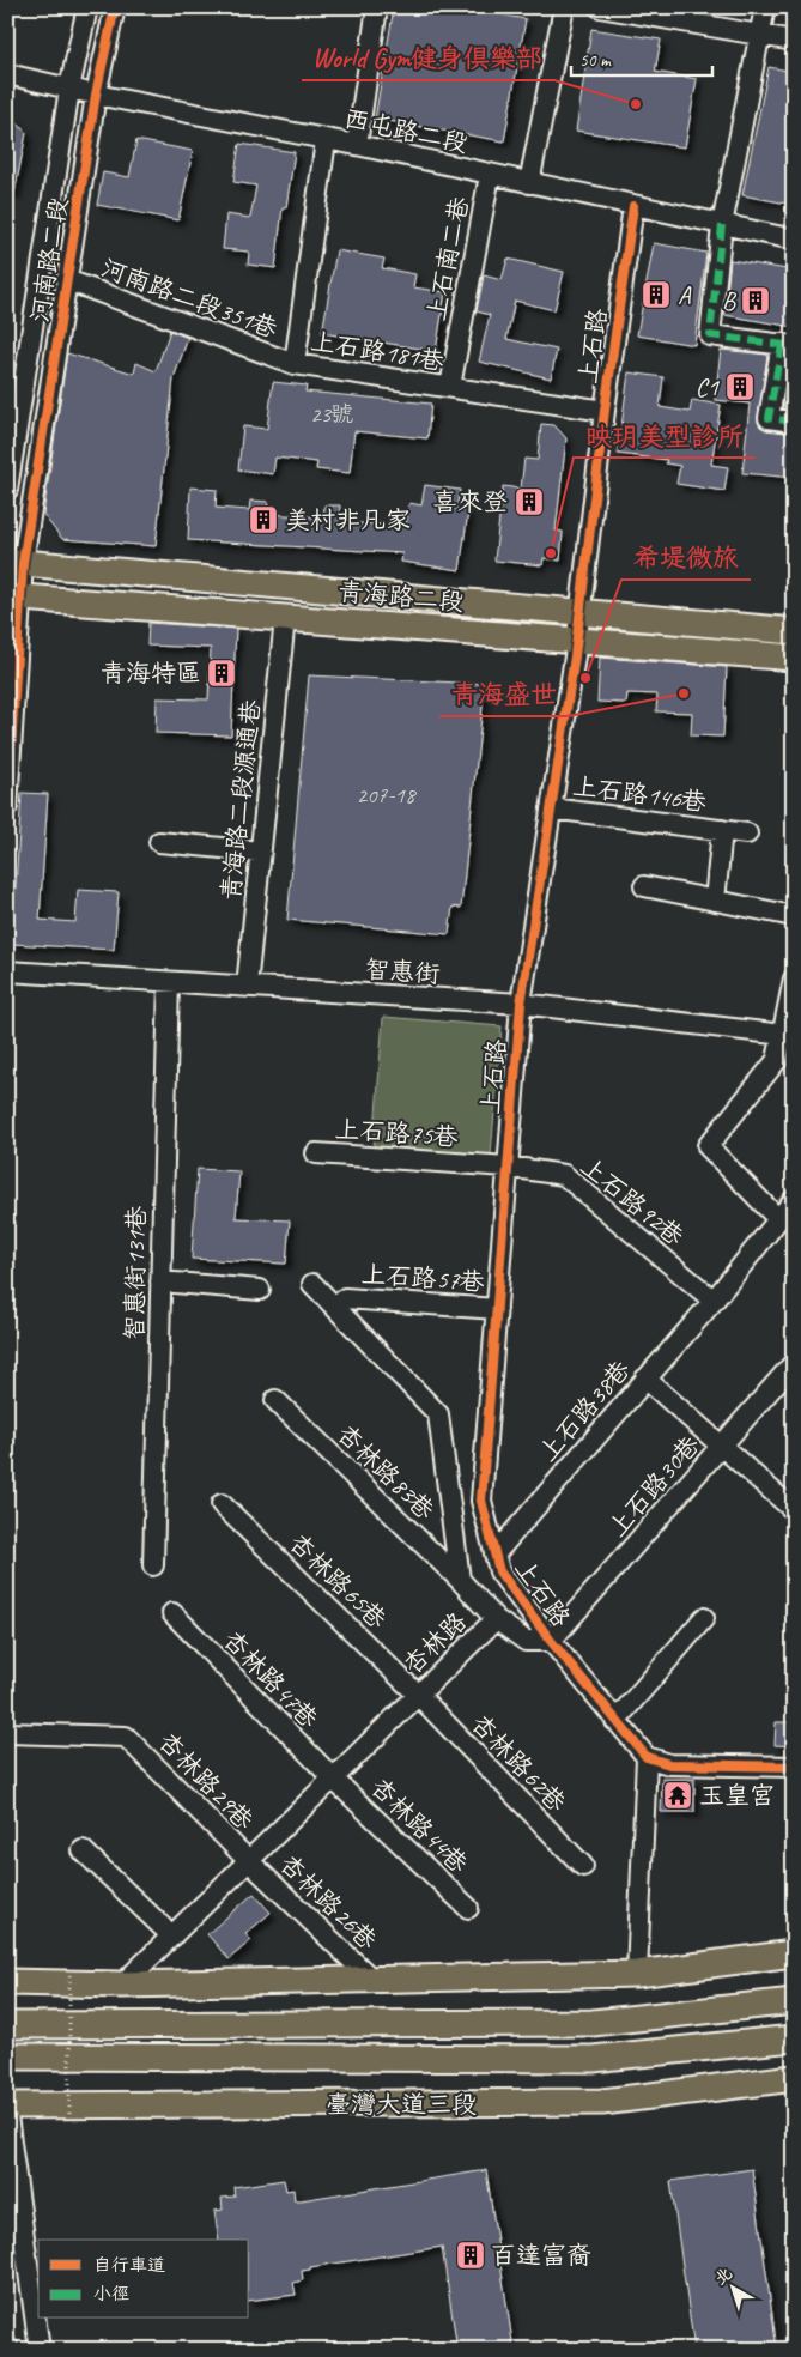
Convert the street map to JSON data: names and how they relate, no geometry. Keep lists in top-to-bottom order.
{
  "streets": {
    "main road": ["青海路二段", "臺灣大道三段"],
    "street": [
      "西屯路二段",
      "上石南二巷",
      "河南路二段",
      "河南路二段351巷",
      "上石路",
      "上石路181巷",
      "上石路146巷",
      "青海路二段源通巷",
      "智惠街",
      "上石路75巷",
      "上石路92巷",
      "智惠街131巷",
      "上石路57巷",
      "上石路38巷",
      "杏林路83巷",
      "上石路30巷",
      "杏林路65巷",
      "杏林路",
      "杏林路47巷",
      "杏林路62巷",
      "杏林路29巷",
      "杏林路44巷",
      "杏林路26巷"
    ]
  },
  "crossings": [
    ["西屯路二段", "上石南二巷"],
    ["西屯路二段", "河南路二段"],
    ["西屯路二段", "上石路"],
    ["西屯路二段", "上石路181巷"],
    ["上石南二巷", "上石路181巷"],
    ["河南路二段", "河南路二段351巷"],
    ["河南路二段", "青海路二段"],
    ["河南路二段351巷", "上石路181巷"],
    ["上石路", "上石路181巷"],
    ["上石路", "青海路二段"],
    ["上石路", "上石路146巷"],
    ["上石路", "智惠街"],
    ["上石路", "上石路75巷"],
    ["上石路", "上石路92巷"],
    ["上石路", "上石路57巷"],
    ["上石路", "上石路38巷"],
    ["上石路", "上石路30巷"],
    ["上石路", "杏林路"],
    ["青海路二段", "青海路二段源通巷"],
    ["青海路二段源通巷", "智惠街"],
    ["智惠街", "智惠街131巷"],
    ["上石路75巷", "上石路92巷"],
    ["上石路92巷", "上石路38巷"],
    ["杏林路83巷", "杏林路"],
    ["杏林路65巷", "杏林路"],
    ["杏林路65巷", "杏林路62巷"],
    ["杏林路", "杏林路47巷"],
    ["杏林路", "杏林路62巷"],
    ["杏林路", "杏林路29巷"],
    ["杏林路", "杏林路44巷"],
    ["杏林路", "杏林路26巷"],
    ["杏林路47巷", "杏林路44巷"],
    ["杏林路29巷", "杏林路26巷"]
  ],
  "places": {
    "other": [
      "World Gym健身俱樂部",
      "映玥美型診所",
      "希堤微旅",
      "青海盛世"
    ],
    "building": [
      "A",
      "B",
      "C1",
      "喜來登",
      "美村非凡家",
      "青海特區",
      "百達富裔"
    ],
    "temple": ["玉皇宮"]
  },
  "house_numbers": ["23號", "207-18"],
  "legend": ["自行車道", "小徑"],
  "scale_bar": "50 m",
  "north": "top left"
}
